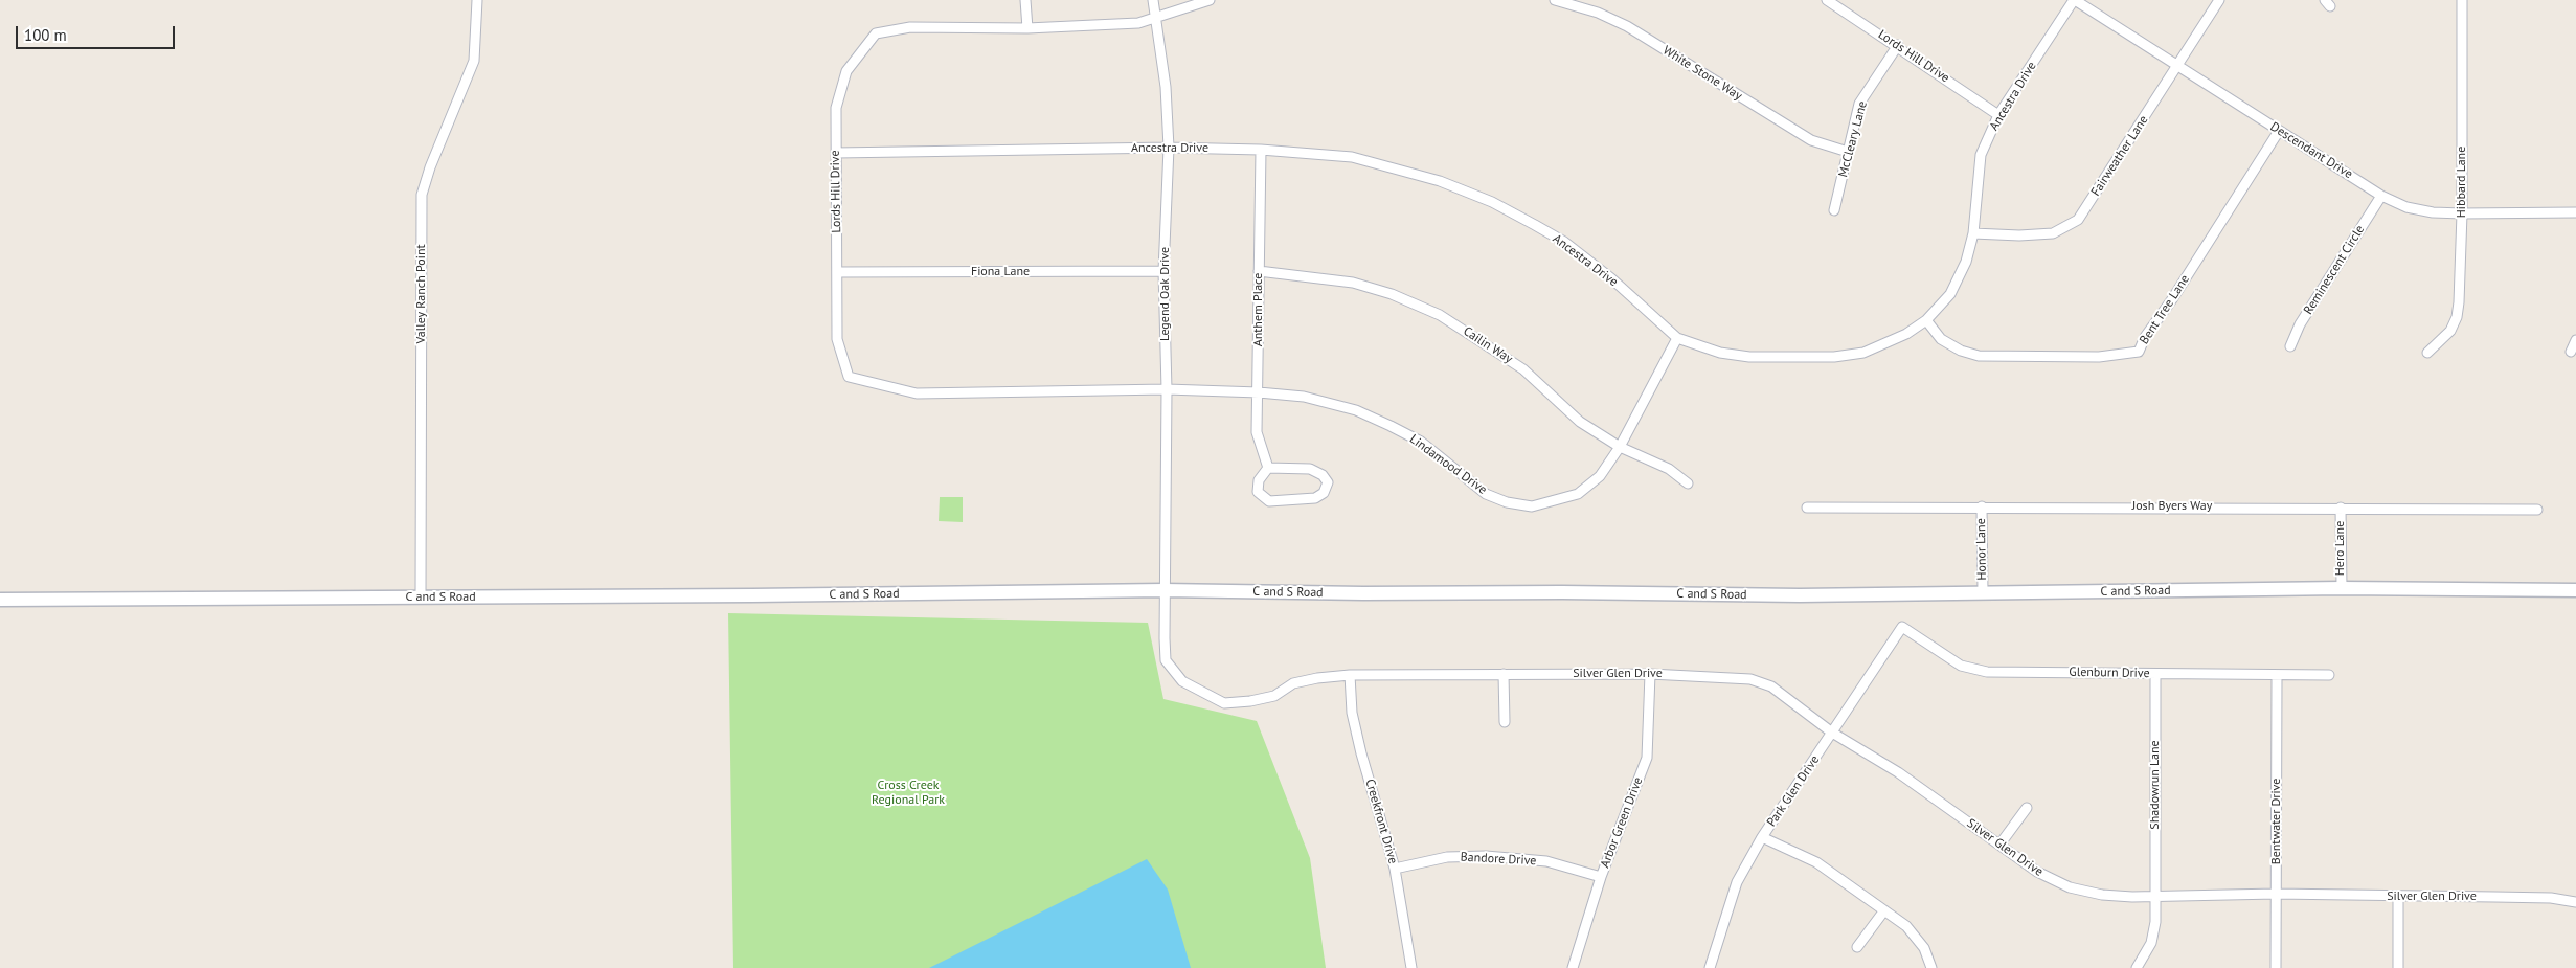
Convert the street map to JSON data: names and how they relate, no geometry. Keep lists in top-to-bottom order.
{
  "streets": {
    "main road": ["C and S Road"],
    "street": [
      "Lords Hill Drive",
      "White Stone Way",
      "Ancestra Drive",
      "McCleary Lane",
      "Descendant Drive",
      "Fairweather Lane",
      "Hibbard Lane",
      "Reminescent Circle",
      "Fiona Lane",
      "Valley Ranch Point",
      "Legend Oak Drive",
      "Anthem Place",
      "Bent Tree Lane",
      "Cailin Way",
      "Lindamood Drive",
      "Josh Byers Way",
      "Hero Lane",
      "Honor Lane",
      "Glenburn Drive",
      "Silver Glen Drive",
      "Shadowrun Lane",
      "Park Glen Drive",
      "Creekfront Drive",
      "Bentwater Drive",
      "Arbor Green Drive",
      "Bandore Drive"
    ]
  },
  "crossings": [
    ["Lords Hill Drive", "Ancestra Drive"],
    ["Lords Hill Drive", "McCleary Lane"],
    ["Lords Hill Drive", "Fiona Lane"],
    ["Lords Hill Drive", "Legend Oak Drive"],
    ["Lords Hill Drive", "Lindamood Drive"],
    ["White Stone Way", "McCleary Lane"],
    ["Ancestra Drive", "Descendant Drive"],
    ["Ancestra Drive", "Fairweather Lane"],
    ["Ancestra Drive", "Legend Oak Drive"],
    ["Ancestra Drive", "Anthem Place"],
    ["Ancestra Drive", "Bent Tree Lane"],
    ["Ancestra Drive", "Lindamood Drive"],
    ["Descendant Drive", "Fairweather Lane"],
    ["Descendant Drive", "Hibbard Lane"],
    ["Descendant Drive", "Reminescent Circle"],
    ["Descendant Drive", "Bent Tree Lane"],
    ["Fiona Lane", "Legend Oak Drive"],
    ["Valley Ranch Point", "C and S Road"],
    ["Legend Oak Drive", "Lindamood Drive"],
    ["Legend Oak Drive", "C and S Road"],
    ["Legend Oak Drive", "Silver Glen Drive"],
    ["Anthem Place", "Cailin Way"],
    ["Anthem Place", "Lindamood Drive"],
    ["Cailin Way", "Lindamood Drive"],
    ["Josh Byers Way", "Hero Lane"],
    ["Josh Byers Way", "Honor Lane"],
    ["Hero Lane", "C and S Road"],
    ["Honor Lane", "C and S Road"],
    ["C and S Road", "Silver Glen Drive"],
    ["Glenburn Drive", "Shadowrun Lane"],
    ["Glenburn Drive", "Park Glen Drive"],
    ["Glenburn Drive", "Bentwater Drive"],
    ["Silver Glen Drive", "Shadowrun Lane"],
    ["Silver Glen Drive", "Park Glen Drive"],
    ["Silver Glen Drive", "Creekfront Drive"],
    ["Silver Glen Drive", "Bentwater Drive"],
    ["Silver Glen Drive", "Arbor Green Drive"],
    ["Creekfront Drive", "Bandore Drive"],
    ["Arbor Green Drive", "Bandore Drive"]
  ],
  "parks": ["Cross Creek Regional Park"],
  "scale_bar": "100 m"
}
